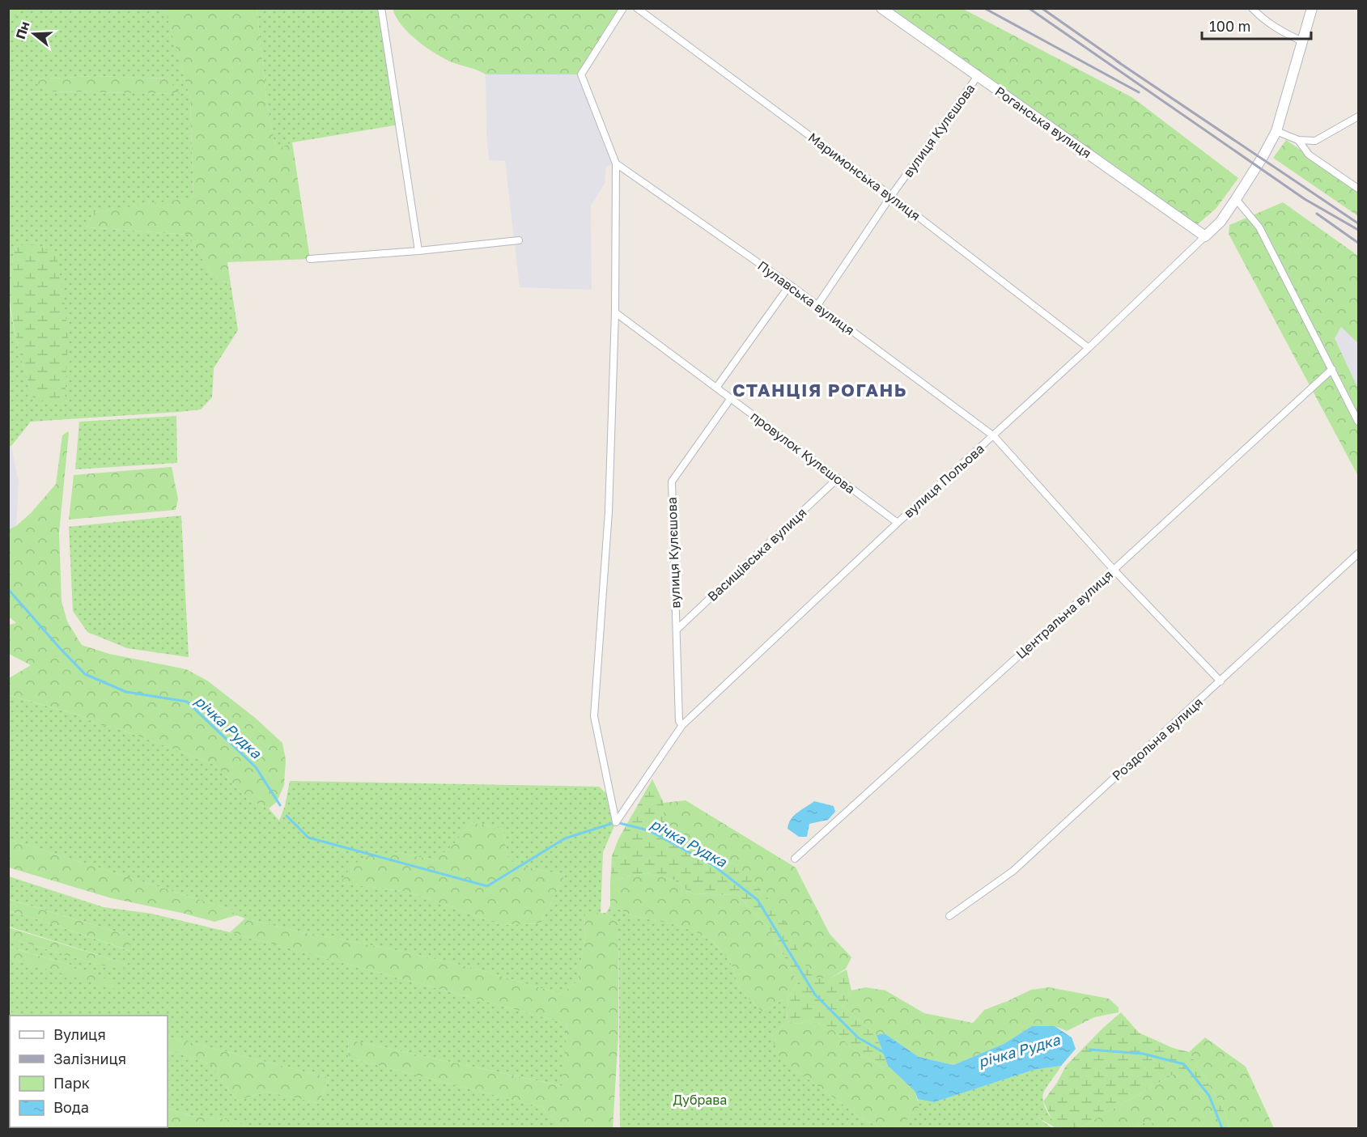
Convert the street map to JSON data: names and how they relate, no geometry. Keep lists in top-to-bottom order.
{
  "streets": {
    "street": [
      "Роганська вулиця",
      "вулиця Кулєшова",
      "Маримонська вулиця",
      "Пулавська вулиця",
      "провулок Кулєшова",
      "вулиця Польова",
      "Васищівська вулиця",
      "Центральна вулиця",
      "Роздольна вулиця"
    ]
  },
  "crossings": [
    ["Роганська вулиця", "вулиця Кулєшова"],
    ["Роганська вулиця", "вулиця Польова"],
    ["вулиця Кулєшова", "Маримонська вулиця"],
    ["вулиця Кулєшова", "Пулавська вулиця"],
    ["вулиця Кулєшова", "провулок Кулєшова"],
    ["вулиця Кулєшова", "вулиця Польова"],
    ["вулиця Кулєшова", "Васищівська вулиця"],
    ["Маримонська вулиця", "вулиця Польова"],
    ["Пулавська вулиця", "вулиця Польова"],
    ["Пулавська вулиця", "Центральна вулиця"],
    ["Пулавська вулиця", "Роздольна вулиця"],
    ["провулок Кулєшова", "вулиця Польова"],
    ["провулок Кулєшова", "Васищівська вулиця"]
  ],
  "districts": ["СТАНЦІЯ РОГАНЬ"],
  "water": ["річка Рудка"],
  "parks": ["Дубрава"],
  "legend": [
    "Вулиця",
    "Залізниця",
    "Парк",
    "Вода"
  ],
  "scale_bar": "100 m",
  "north": "left"
}
